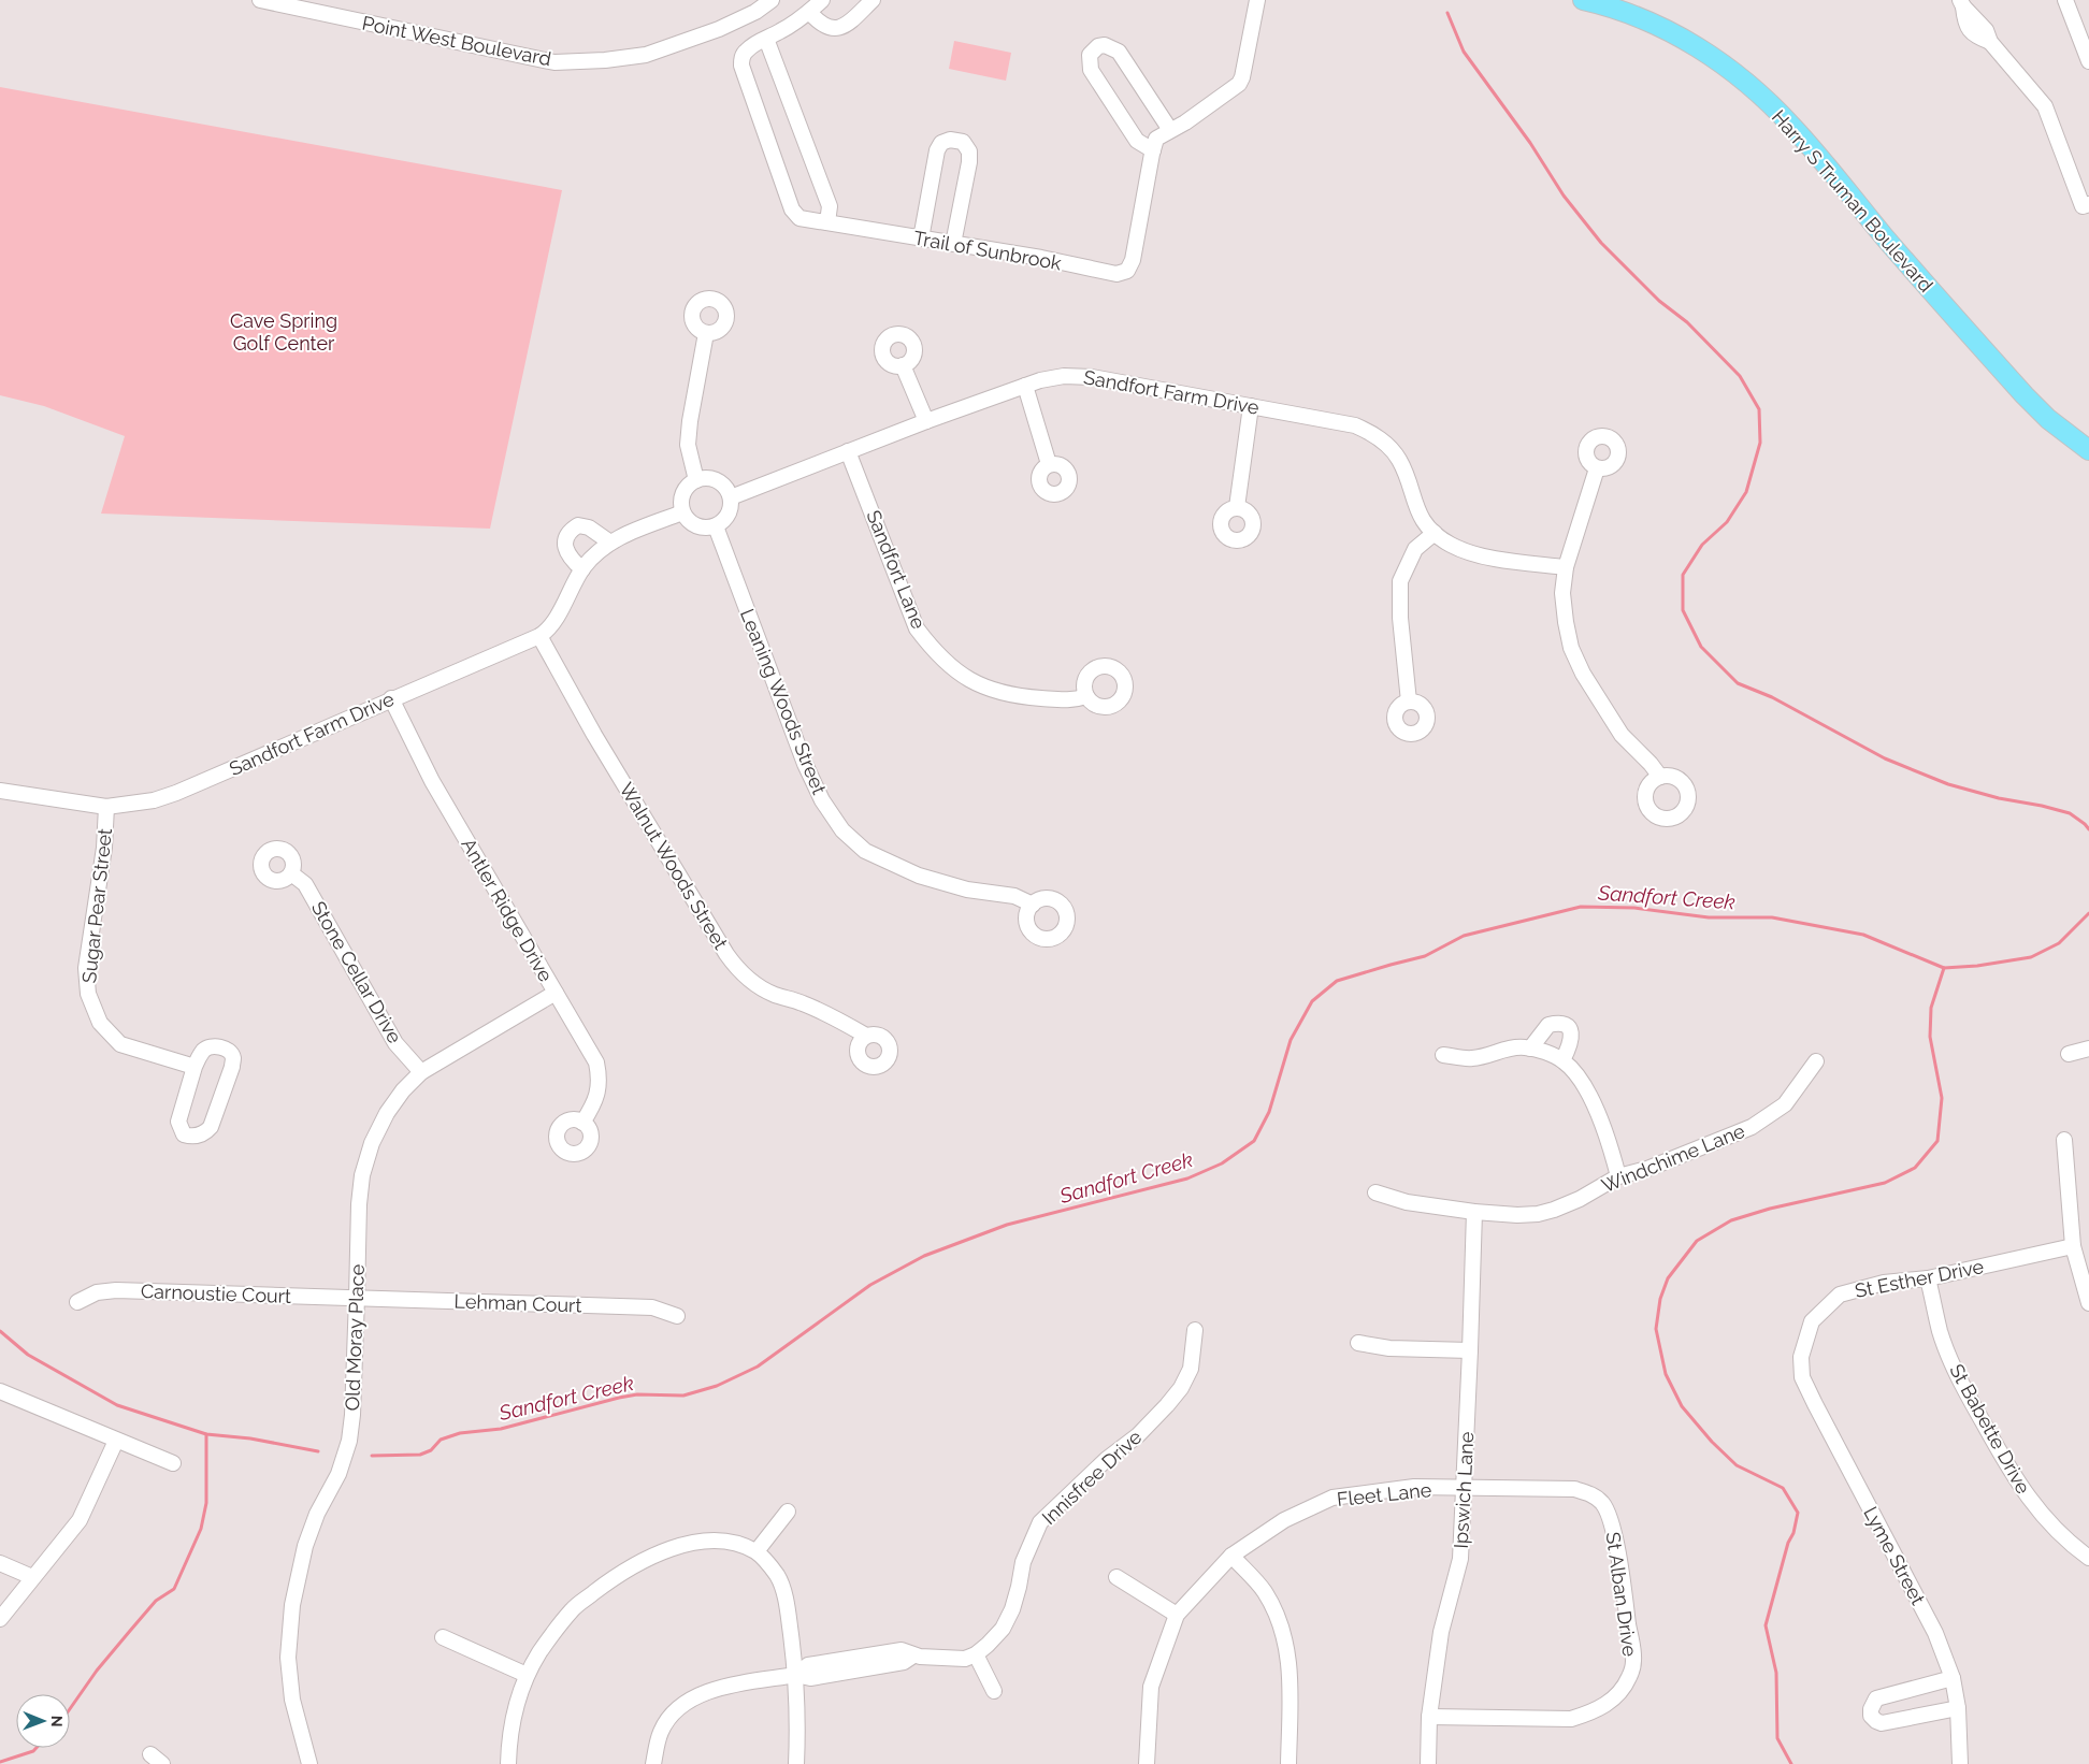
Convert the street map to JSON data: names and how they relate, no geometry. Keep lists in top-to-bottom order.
{
  "streets": {
    "main road": ["Harry S Truman Boulevard"],
    "street": [
      "Point West Boulevard",
      "Trail of Sunbrook",
      "Sandfort Farm Drive",
      "Sandfort Lane",
      "Leaning Woods Street",
      "Walnut Woods Street",
      "Sugar Pear Street",
      "Antler Ridge Drive",
      "Stone Cellar Drive",
      "Windchime Lane",
      "St Esther Drive",
      "Carnoustie Court",
      "Lehman Court",
      "Old Moray Place",
      "St Babette Drive",
      "Innisfree Drive",
      "Ipswich Lane",
      "Fleet Lane",
      "Lyme Street",
      "St Alban Drive"
    ]
  },
  "crossings": [
    ["Sandfort Farm Drive", "Sandfort Lane"],
    ["Sandfort Farm Drive", "Leaning Woods Street"],
    ["Sandfort Farm Drive", "Walnut Woods Street"],
    ["Sandfort Farm Drive", "Sugar Pear Street"],
    ["Sandfort Farm Drive", "Antler Ridge Drive"],
    ["Antler Ridge Drive", "Old Moray Place"],
    ["Stone Cellar Drive", "Old Moray Place"],
    ["Windchime Lane", "Ipswich Lane"],
    ["St Esther Drive", "St Babette Drive"],
    ["St Esther Drive", "Lyme Street"],
    ["Carnoustie Court", "Lehman Court"],
    ["Carnoustie Court", "Old Moray Place"],
    ["Lehman Court", "Old Moray Place"],
    ["Ipswich Lane", "Fleet Lane"],
    ["Ipswich Lane", "St Alban Drive"],
    ["Fleet Lane", "St Alban Drive"]
  ],
  "water": ["Sandfort Creek"],
  "parks": ["Cave Spring Golf Center"],
  "north": "right"
}
